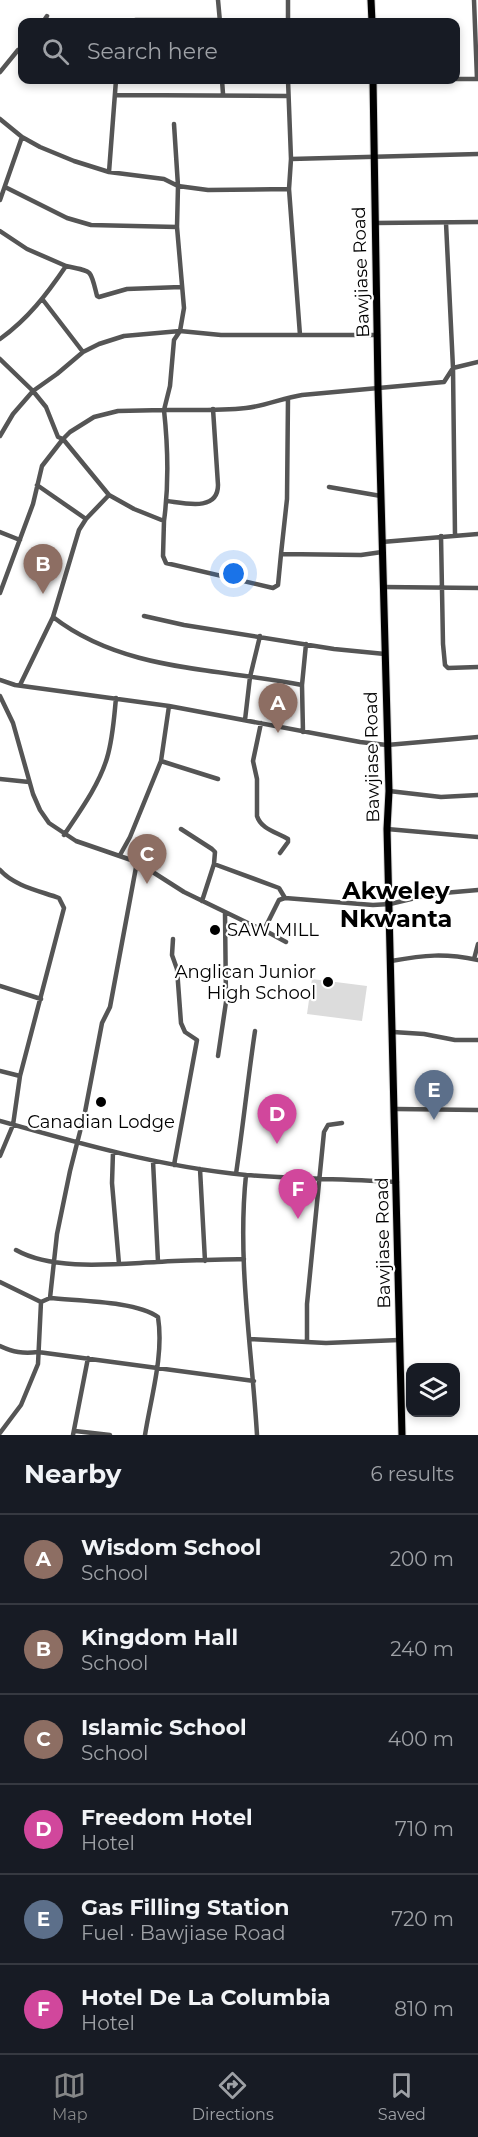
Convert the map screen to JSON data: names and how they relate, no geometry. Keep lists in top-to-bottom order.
{
  "streets": {
    "main road": ["Bawjiase Road"]
  },
  "districts": ["Akweley Nkwanta"],
  "places": ["SAW MILL", "Anglican Junior High School", "Canadian Lodge"],
  "page": {
    "search": "Search here",
    "pins": [
      "B",
      "A",
      "C",
      "E",
      "D",
      "F"
    ],
    "heading": ["Nearby", "6 results"],
    "list": [
      {
        "mark": "A",
        "name": "Wisdom School",
        "note": "School",
        "value": "200 m"
      },
      {
        "mark": "B",
        "name": "Kingdom Hall",
        "note": "School",
        "value": "240 m"
      },
      {
        "mark": "C",
        "name": "Islamic School",
        "note": "School",
        "value": "400 m"
      },
      {
        "mark": "D",
        "name": "Freedom Hotel",
        "note": "Hotel",
        "value": "710 m"
      },
      {
        "mark": "E",
        "name": "Gas Filling Station",
        "note": "Fuel · Bawjiase Road",
        "value": "720 m"
      },
      {
        "mark": "F",
        "name": "Hotel De La Columbia",
        "note": "Hotel",
        "value": "810 m"
      }
    ],
    "nav": ["Map", "Directions", "Saved"]
  }
}
